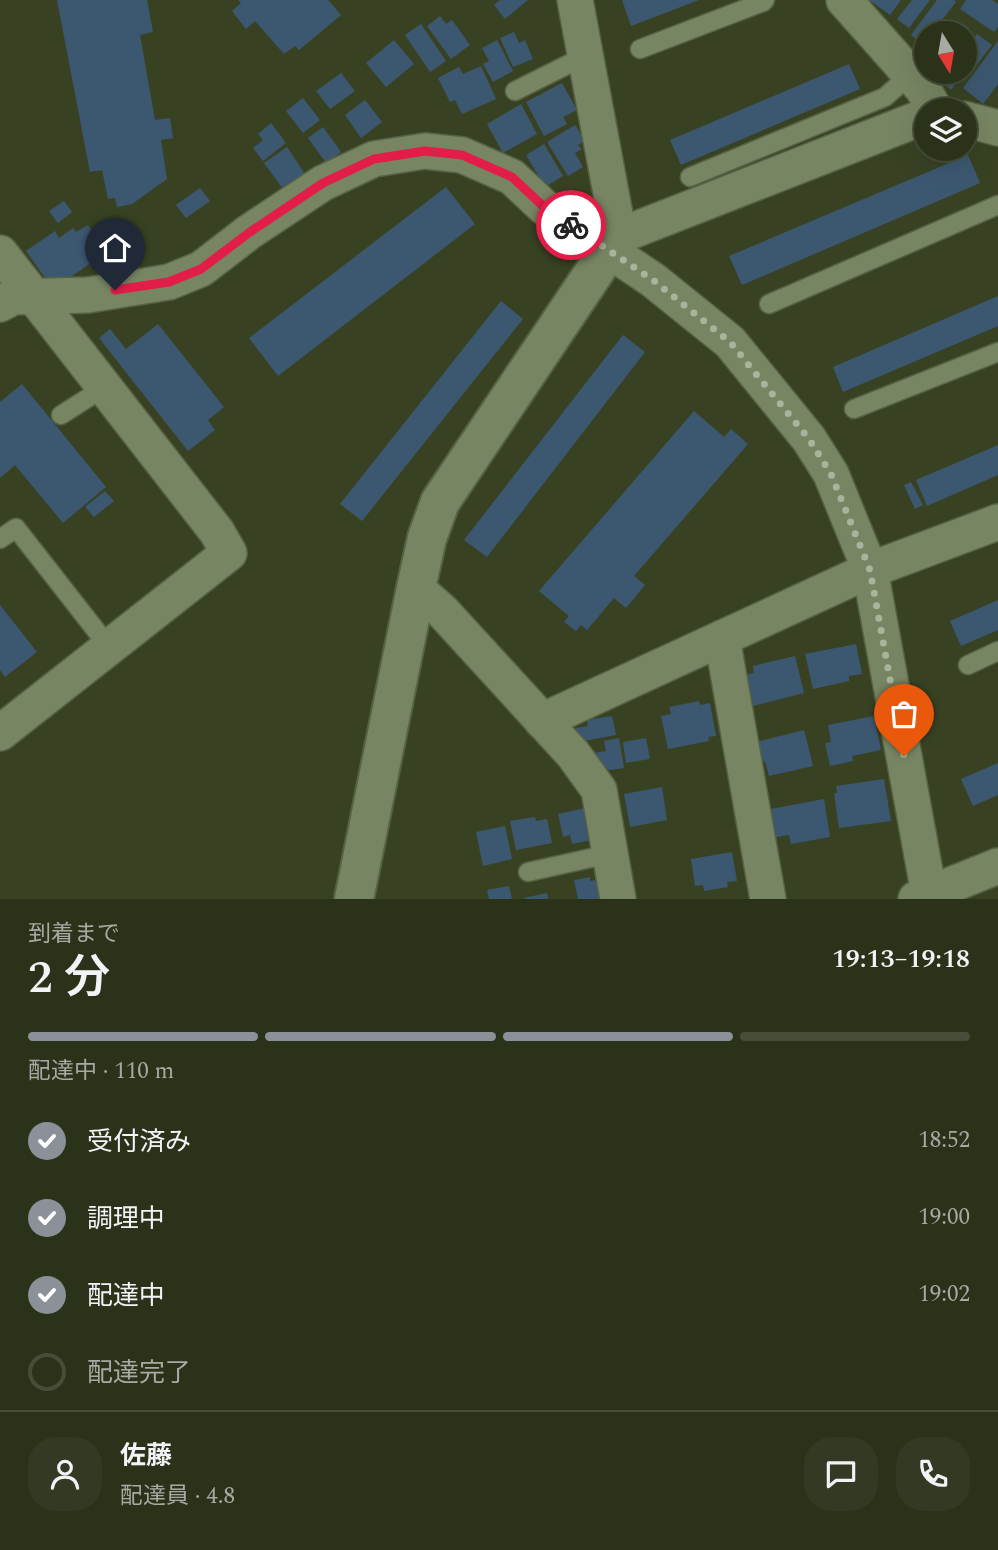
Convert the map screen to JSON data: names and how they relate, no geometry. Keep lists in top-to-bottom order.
{
  "north": "bottom",
  "page": {
    "heading": ["2 分", "到着まで", "19:13–19:18"],
    "panel": ["佐藤", "配達員 · 4.8"],
    "bar": "配達中 · 110 m",
    "list": [
      ["受付済み", "18:52"],
      ["調理中", "19:00"],
      ["配達中", "19:02"],
      "配達完了"
    ]
  }
}
